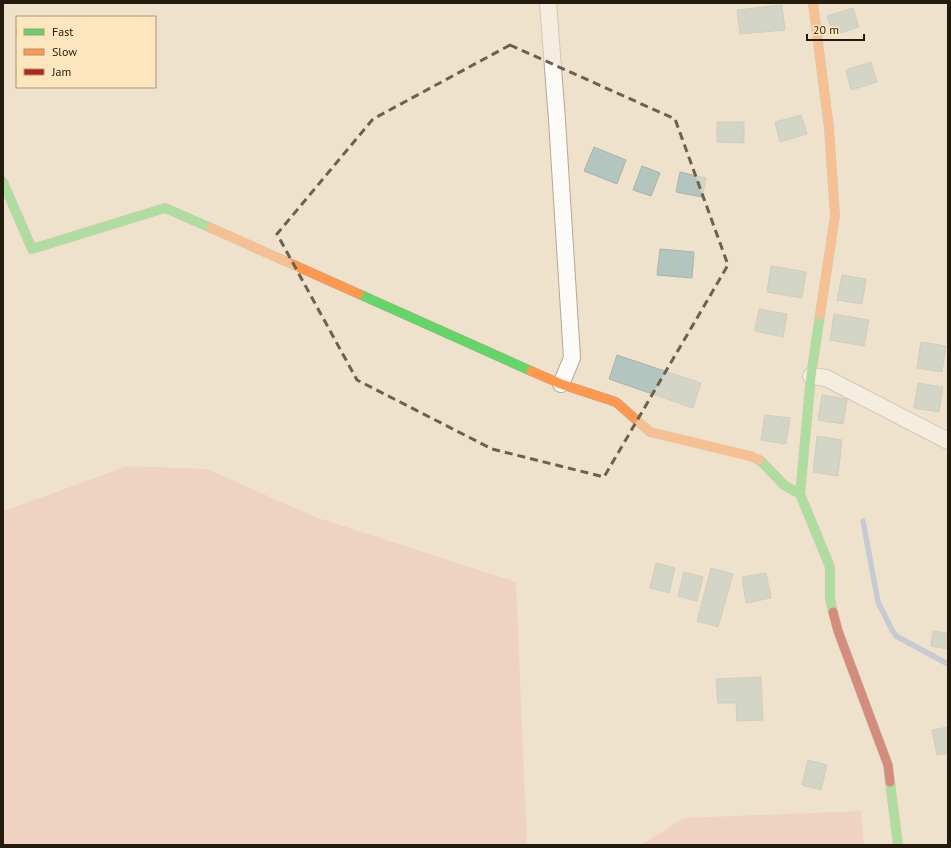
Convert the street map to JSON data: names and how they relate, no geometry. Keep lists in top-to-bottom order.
{
  "legend": ["Fast", "Slow", "Jam"],
  "scale_bar": "20 m"
}
